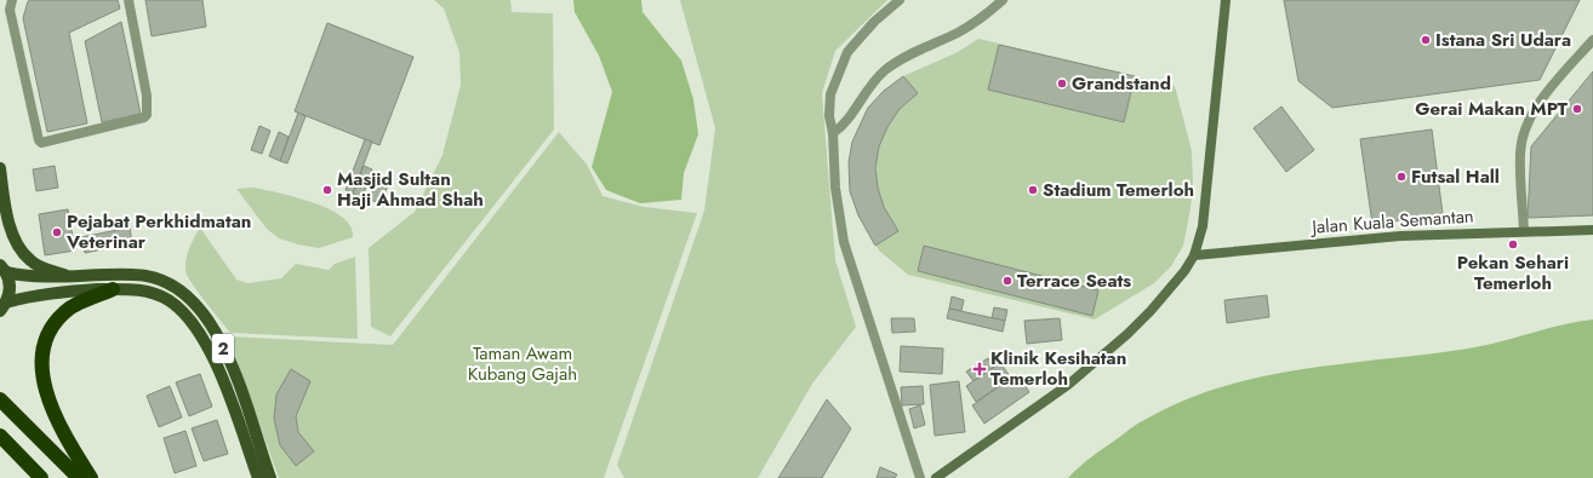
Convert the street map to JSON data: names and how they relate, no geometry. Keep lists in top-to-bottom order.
{
  "streets": {
    "highway": ["2"],
    "main road": ["Jalan Kuala Semantan"]
  },
  "parks": ["Taman Awam Kubang Gajah"],
  "places": {
    "other": [
      "Istana Sri Udara",
      "Grandstand",
      "Gerai Makan MPT",
      "Futsal Hall",
      "Masjid Sultan Haji Ahmad Shah",
      "Stadium Temerloh",
      "Pejabat Perkhidmatan Veterinar",
      "Pekan Sehari Temerloh",
      "Terrace Seats"
    ],
    "health": ["Klinik Kesihatan Temerloh"]
  }
}
